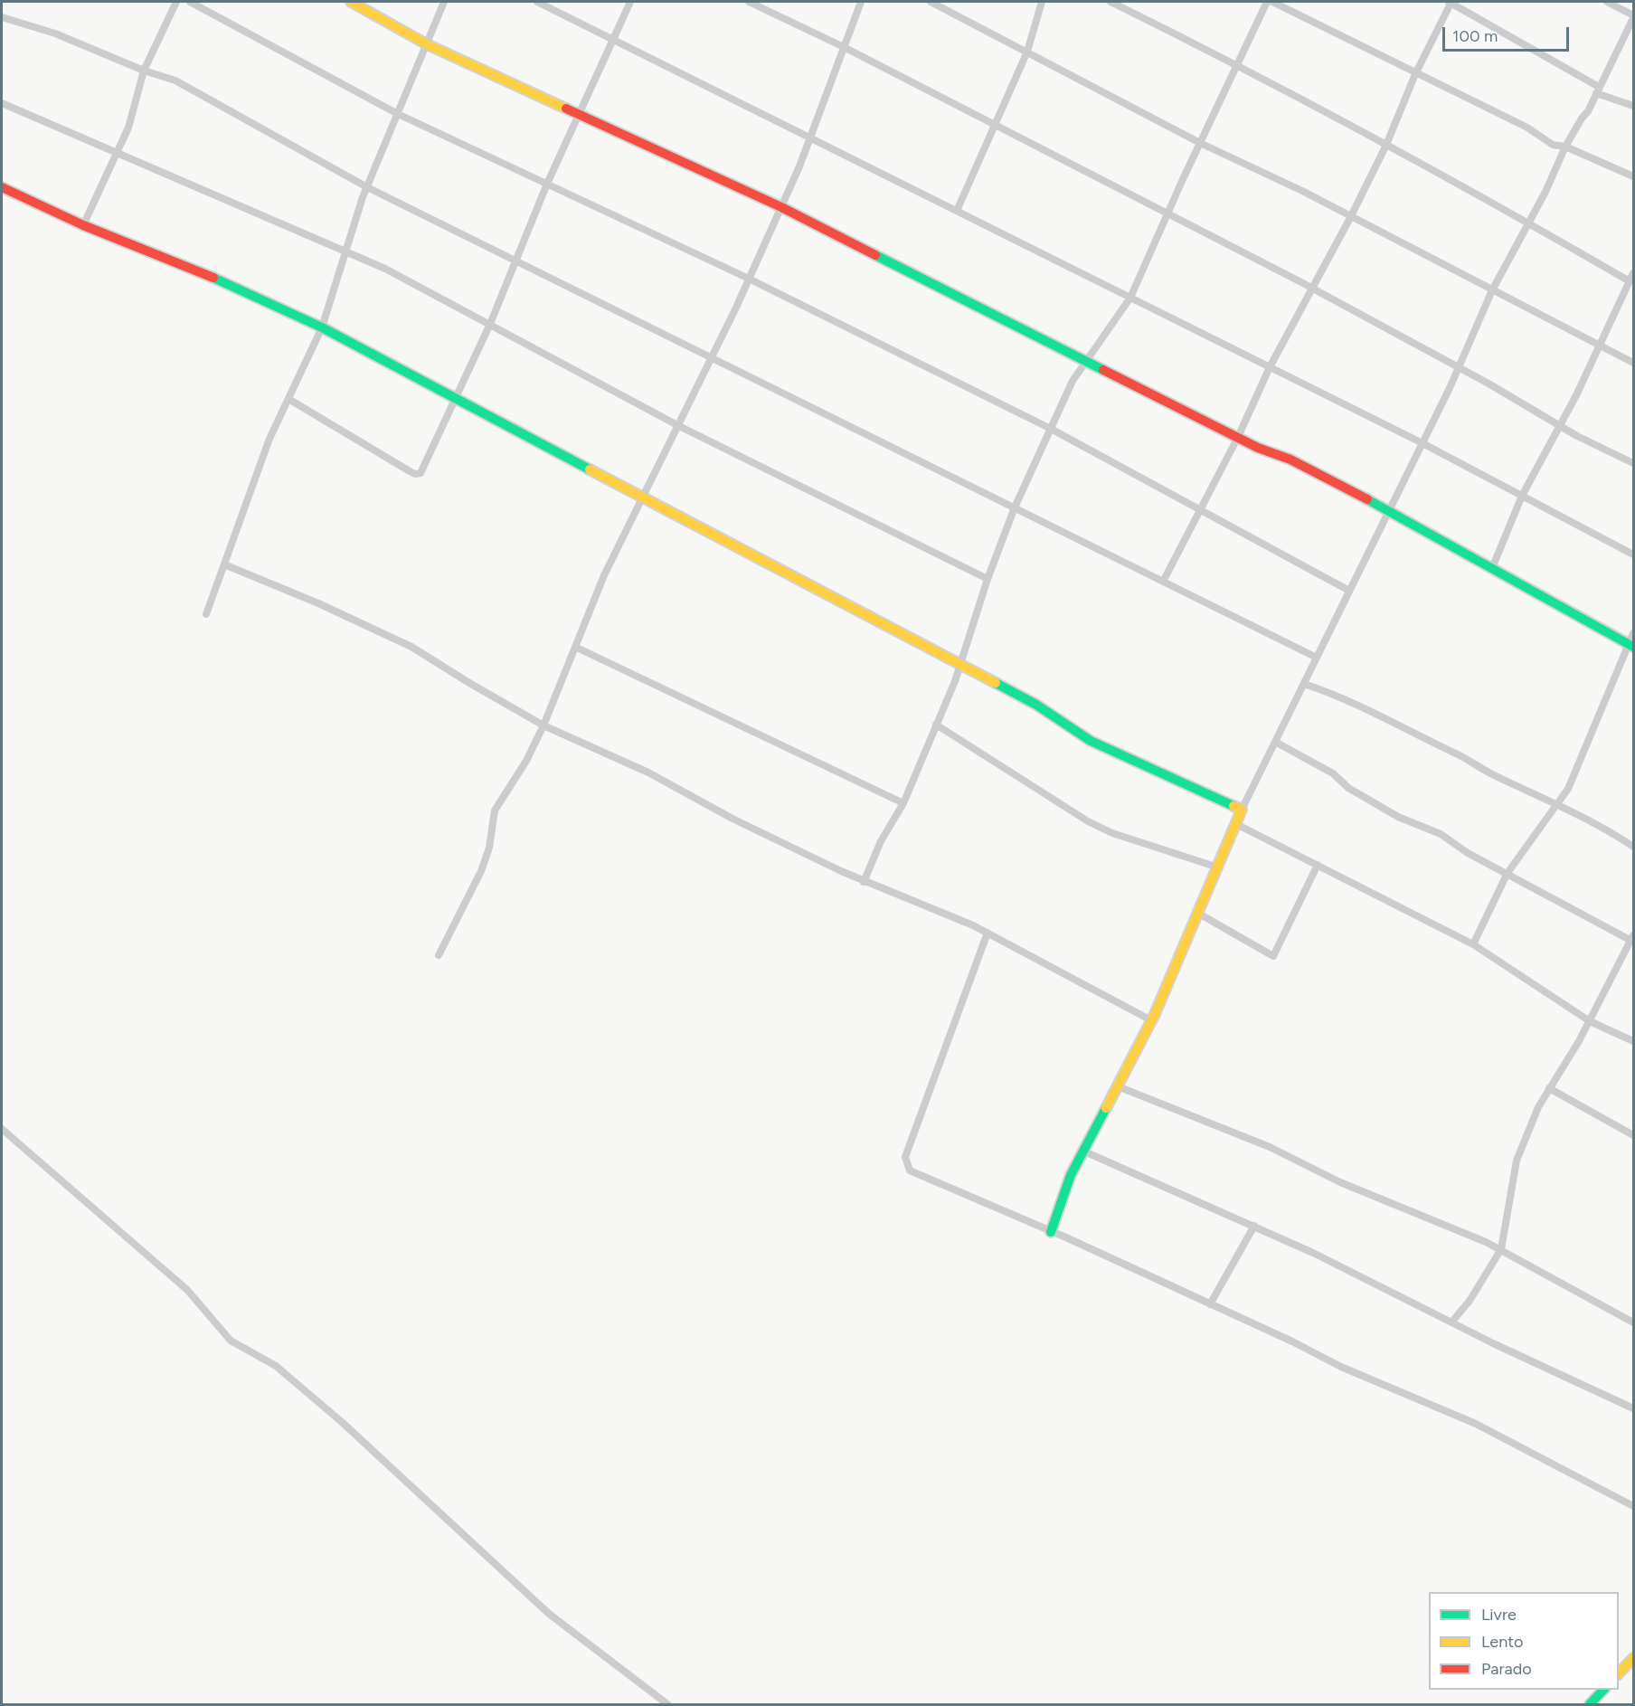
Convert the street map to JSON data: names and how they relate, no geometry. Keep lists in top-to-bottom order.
{
  "legend": ["Livre", "Lento", "Parado"],
  "scale_bar": "100 m"
}
